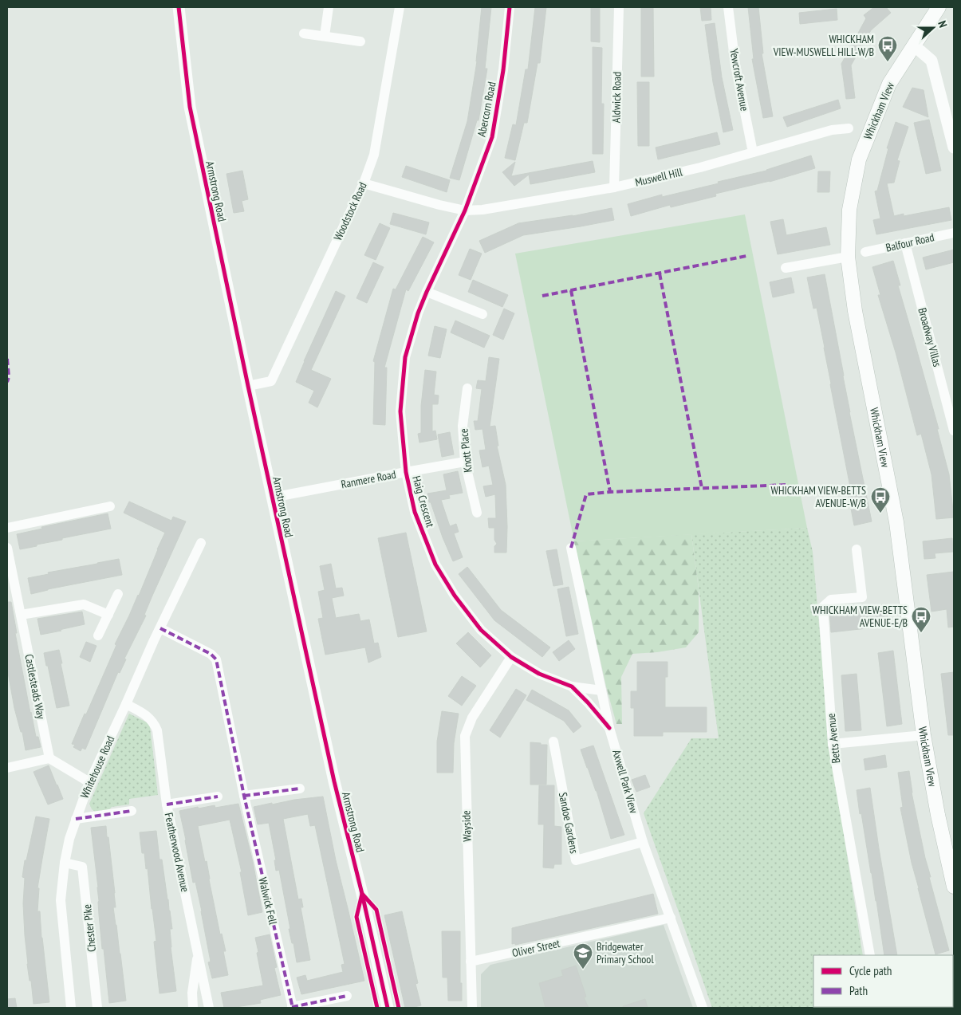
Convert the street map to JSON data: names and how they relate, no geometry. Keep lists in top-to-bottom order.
{
  "streets": {
    "main road": ["Whickham View"],
    "street": [
      "Yewcroft Avenue",
      "Aldwick Road",
      "Abercorn Road",
      "Muswell Hill",
      "Armstrong Road",
      "Woodstock Road",
      "Balfour Road",
      "Broadway Villas",
      "Knott Place",
      "Ranmere Road",
      "Haig Crescent",
      "Castlesteads Way",
      "Betts Avenue",
      "Whitehouse Road",
      "Axwell Park View",
      "Sandoe Gardens",
      "Wayside",
      "Featherwood Avenue",
      "Walwick Fell",
      "Chester Pike",
      "Oliver Street"
    ]
  },
  "crossings": [
    ["Yewcroft Avenue", "Muswell Hill"],
    ["Aldwick Road", "Muswell Hill"],
    ["Abercorn Road", "Muswell Hill"],
    ["Abercorn Road", "Haig Crescent"],
    ["Muswell Hill", "Woodstock Road"],
    ["Muswell Hill", "Haig Crescent"],
    ["Armstrong Road", "Woodstock Road"],
    ["Armstrong Road", "Ranmere Road"],
    ["Balfour Road", "Broadway Villas"],
    ["Knott Place", "Ranmere Road"],
    ["Ranmere Road", "Haig Crescent"],
    ["Haig Crescent", "Axwell Park View"],
    ["Haig Crescent", "Wayside"],
    ["Whitehouse Road", "Walwick Fell"],
    ["Whitehouse Road", "Chester Pike"],
    ["Axwell Park View", "Sandoe Gardens"],
    ["Axwell Park View", "Oliver Street"],
    ["Wayside", "Oliver Street"]
  ],
  "places": {
    "bus stop": ["WHICKHAM VIEW-MUSWELL HILL-W/B", "WHICKHAM VIEW-BETTS AVENUE-W/B", "WHICKHAM VIEW-BETTS AVENUE-E/B"],
    "school or university": ["Bridgewater Primary School"]
  },
  "legend": ["Cycle path", "Path"],
  "north": "right"
}
